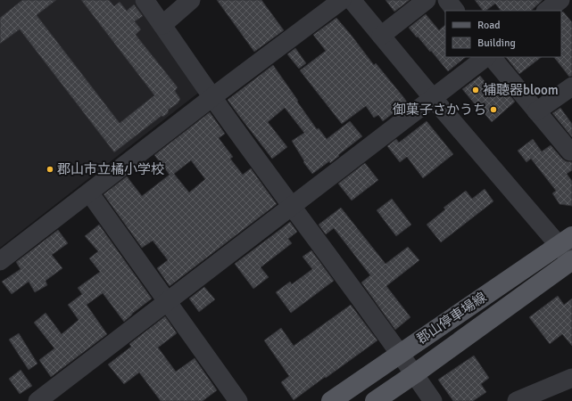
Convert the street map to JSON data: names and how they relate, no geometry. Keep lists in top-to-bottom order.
{
  "streets": {
    "main road": ["郡山停車場線"]
  },
  "places": ["補聴器bloom", "御菓子さかうち", "郡山市立橘小学校"],
  "legend": ["Road", "Building"]
}
